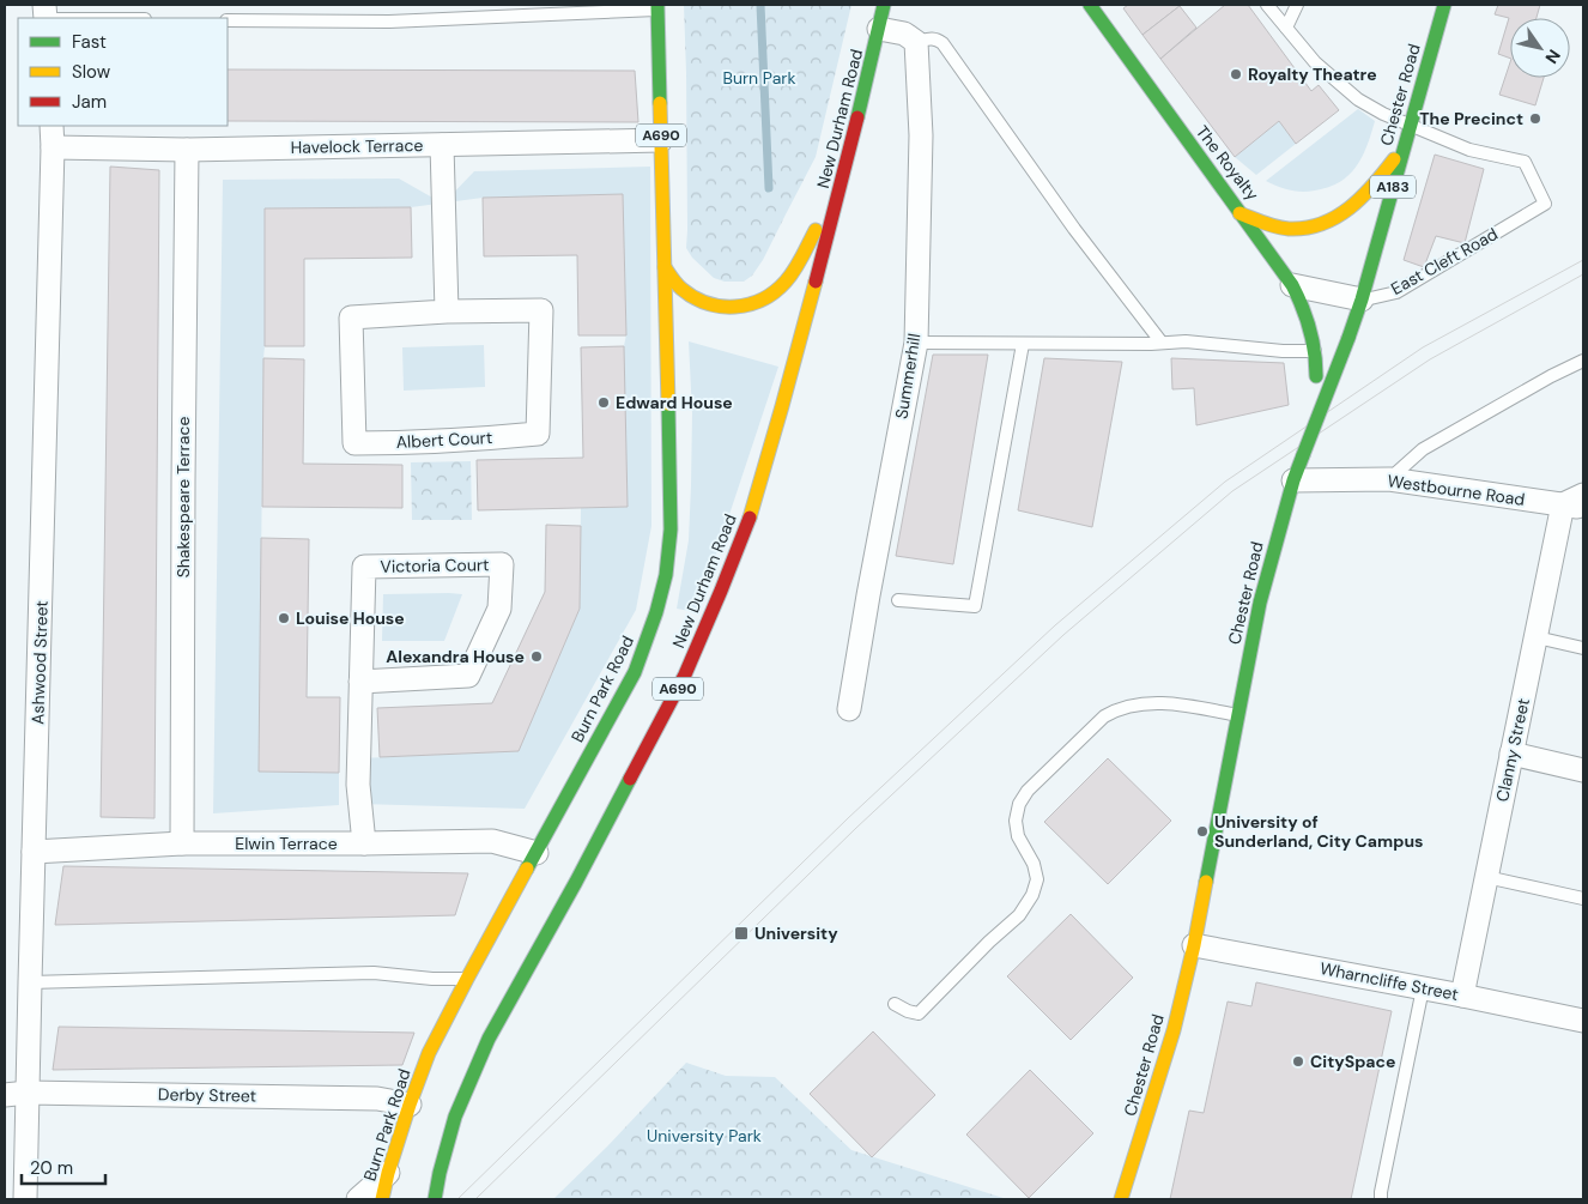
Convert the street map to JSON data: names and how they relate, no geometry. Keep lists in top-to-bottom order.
{
  "streets": {
    "main road": [
      "Chester Road",
      "New Durham Road",
      "A690",
      "The Royalty",
      "A183",
      "Burn Park Road"
    ],
    "street": [
      "Havelock Terrace",
      "East Cleft Road",
      "Summerhill",
      "Albert Court",
      "Westbourne Road",
      "Shakespeare Terrace",
      "Victoria Court",
      "Ashwood Street",
      "Clanny Street",
      "Elwin Terrace",
      "Wharncliffe Street",
      "Derby Street"
    ]
  },
  "crossings": [
    ["Chester Road", "The Royalty"],
    ["Chester Road", "East Cleft Road"],
    ["Chester Road", "Westbourne Road"],
    ["Chester Road", "Wharncliffe Street"],
    ["New Durham Road", "A690"],
    ["A690", "Burn Park Road"],
    ["Havelock Terrace", "Shakespeare Terrace"],
    ["Havelock Terrace", "Ashwood Street"],
    ["Havelock Terrace", "Burn Park Road"],
    ["Westbourne Road", "Clanny Street"],
    ["Shakespeare Terrace", "Elwin Terrace"],
    ["Victoria Court", "Elwin Terrace"],
    ["Ashwood Street", "Elwin Terrace"],
    ["Ashwood Street", "Derby Street"],
    ["Burn Park Road", "Elwin Terrace"],
    ["Burn Park Road", "Derby Street"],
    ["Clanny Street", "Wharncliffe Street"]
  ],
  "parks": ["Burn Park", "University Park"],
  "places": {
    "other": [
      "Royalty Theatre",
      "The Precinct",
      "Edward House",
      "Louise House",
      "Alexandra House",
      "University of Sunderland, City Campus",
      "CitySpace"
    ],
    "transit": ["University"]
  },
  "legend": ["Fast", "Slow", "Jam"],
  "scale_bar": "20 m",
  "north": "bottom right"
}
